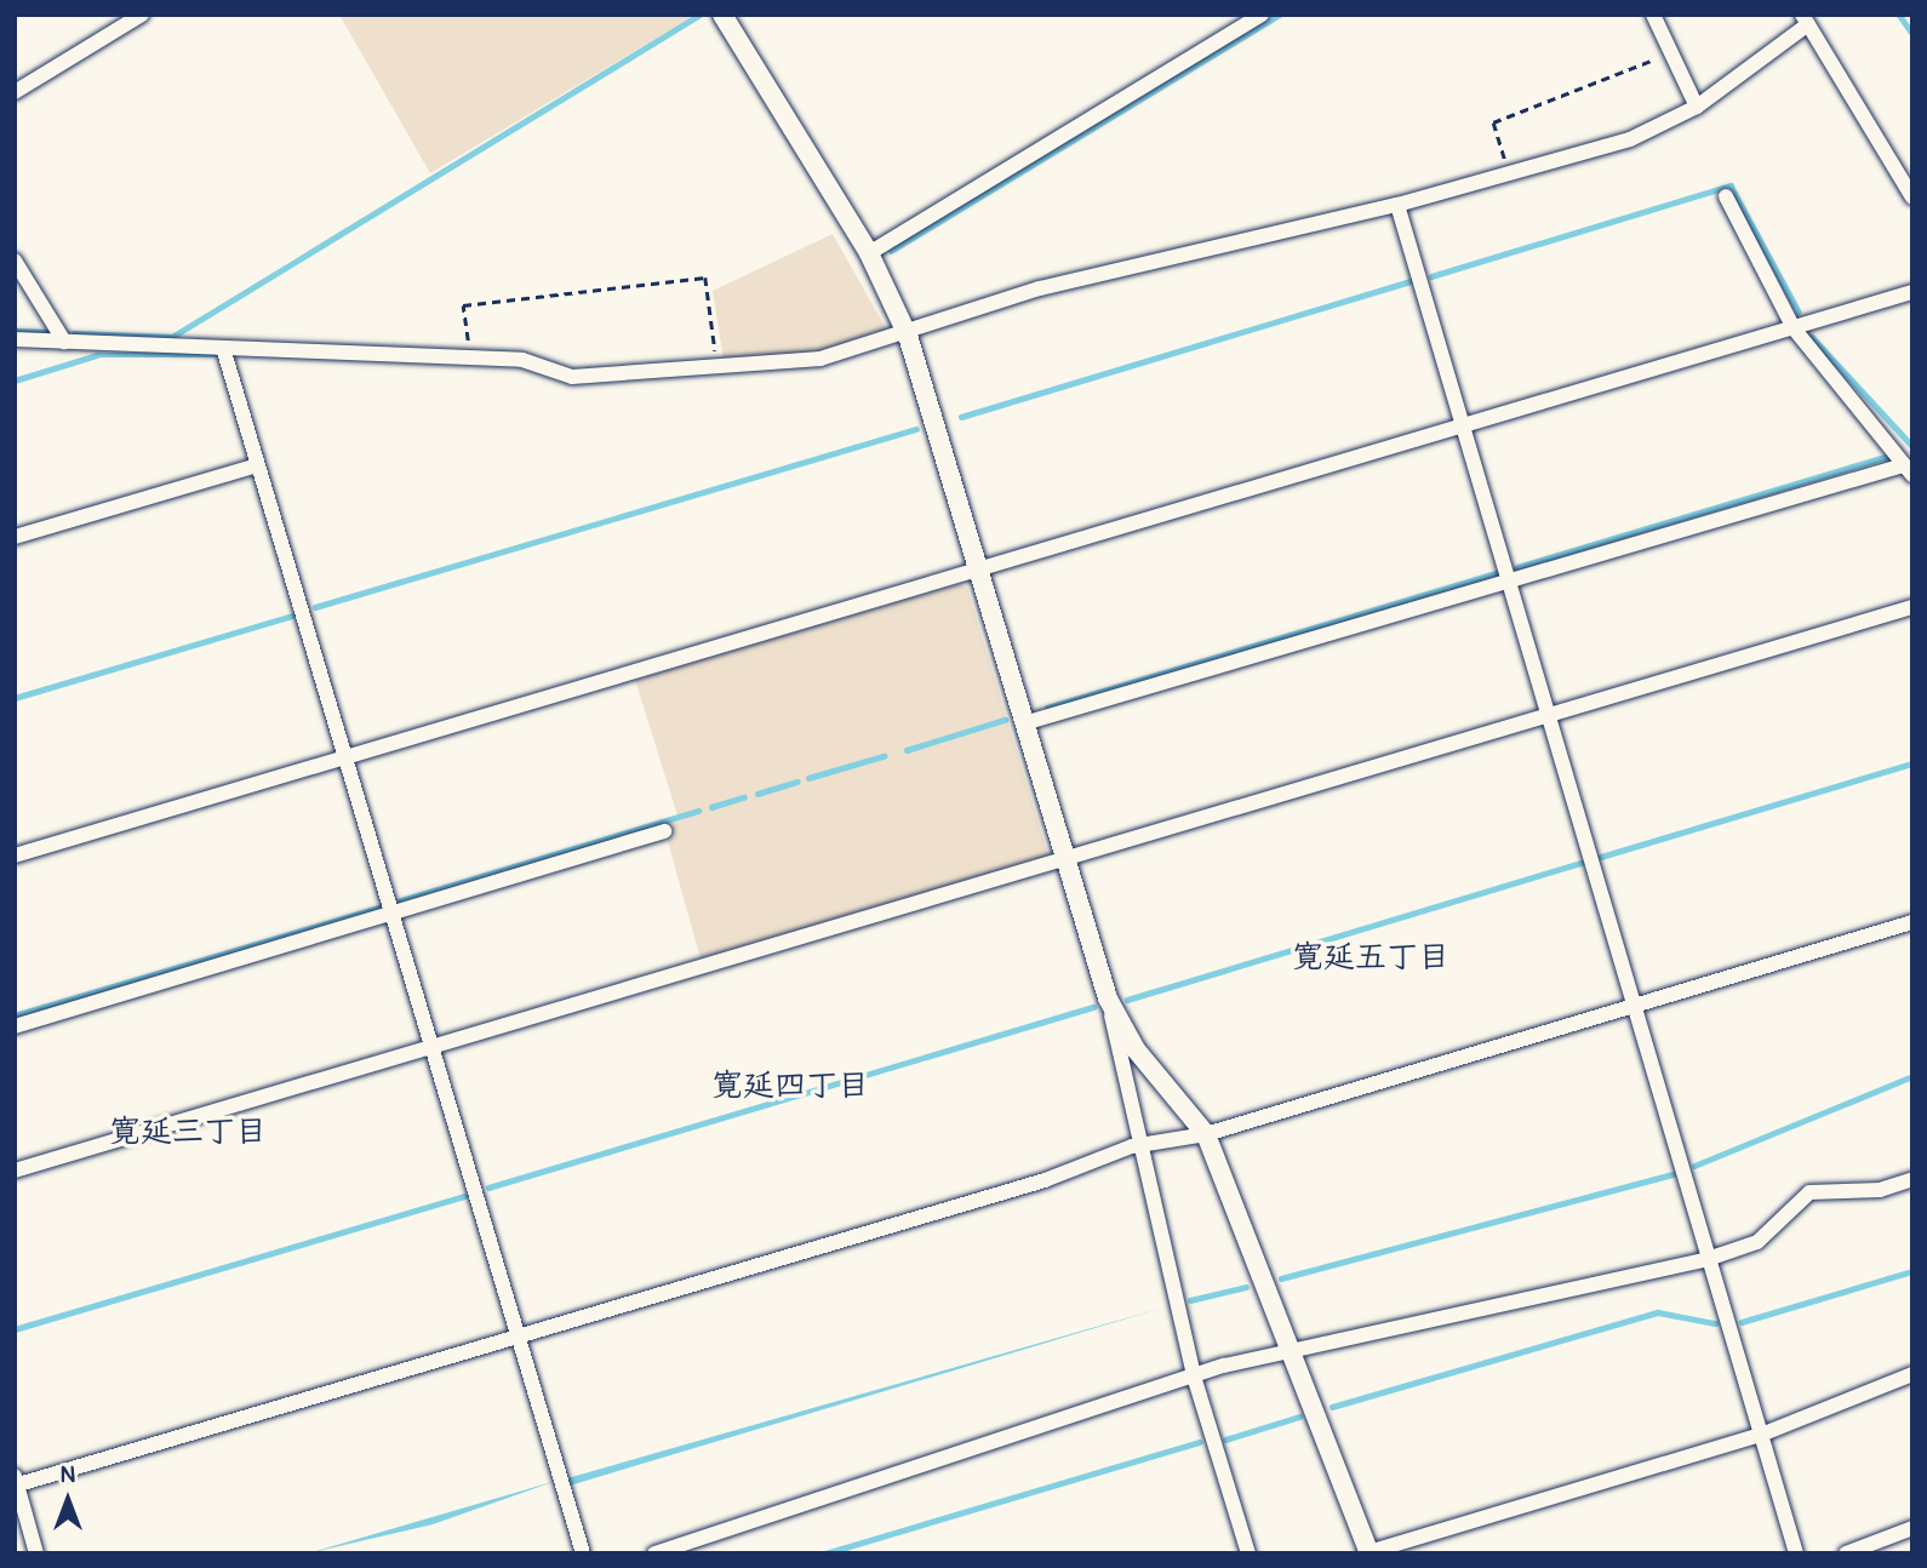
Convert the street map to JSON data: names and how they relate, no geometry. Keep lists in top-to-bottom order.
{
  "districts": ["寛延五丁目", "寛延四丁目", "寛延三丁目"],
  "north": "top"
}
